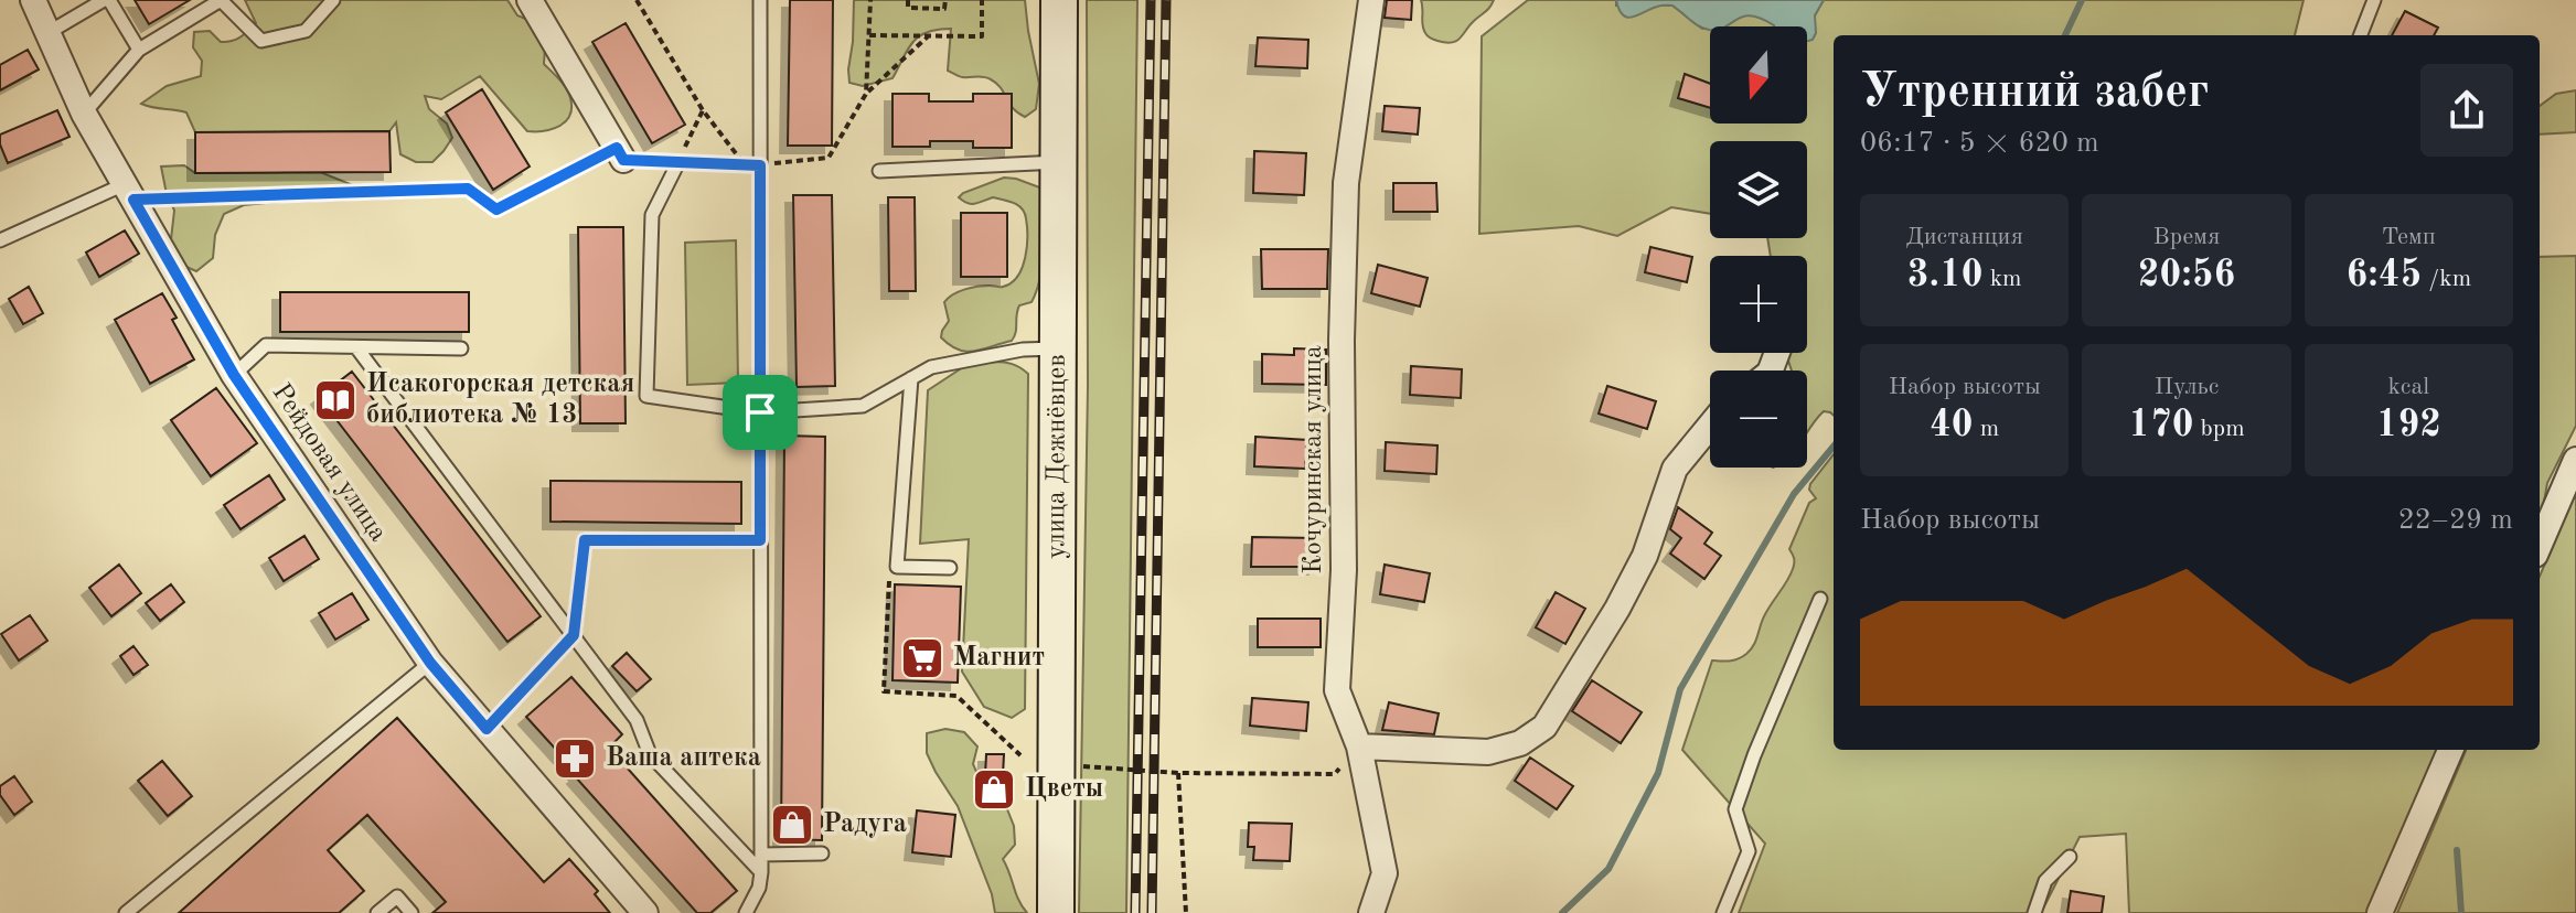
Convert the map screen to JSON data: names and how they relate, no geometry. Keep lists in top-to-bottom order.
{
  "streets": {
    "main road": ["улица Дежнёвцев"],
    "street": ["Кочуринская улица", "Рейдовая улица"]
  },
  "places": {
    "library": ["Исакогорская детская библиотека № 13"],
    "supermarket": ["Магнит"],
    "pharmacy": ["Ваша аптека"],
    "shop": ["Цветы", "Радуга"]
  },
  "north": "bottom",
  "page": {
    "map_buttons": ["+", "−"],
    "heading": ["Утренний забег", "06:17 · 5 × 620 m"],
    "stats": [
      ["Дистанция", "3.10 km"],
      ["Время", "20:56"],
      ["Темп", "6:45 /km"],
      ["Набор высоты", "40 m"],
      ["Пульс", "170 bpm"],
      ["kcal", "192"]
    ],
    "chart": ["Набор высоты", "22–29 m"]
  }
}
